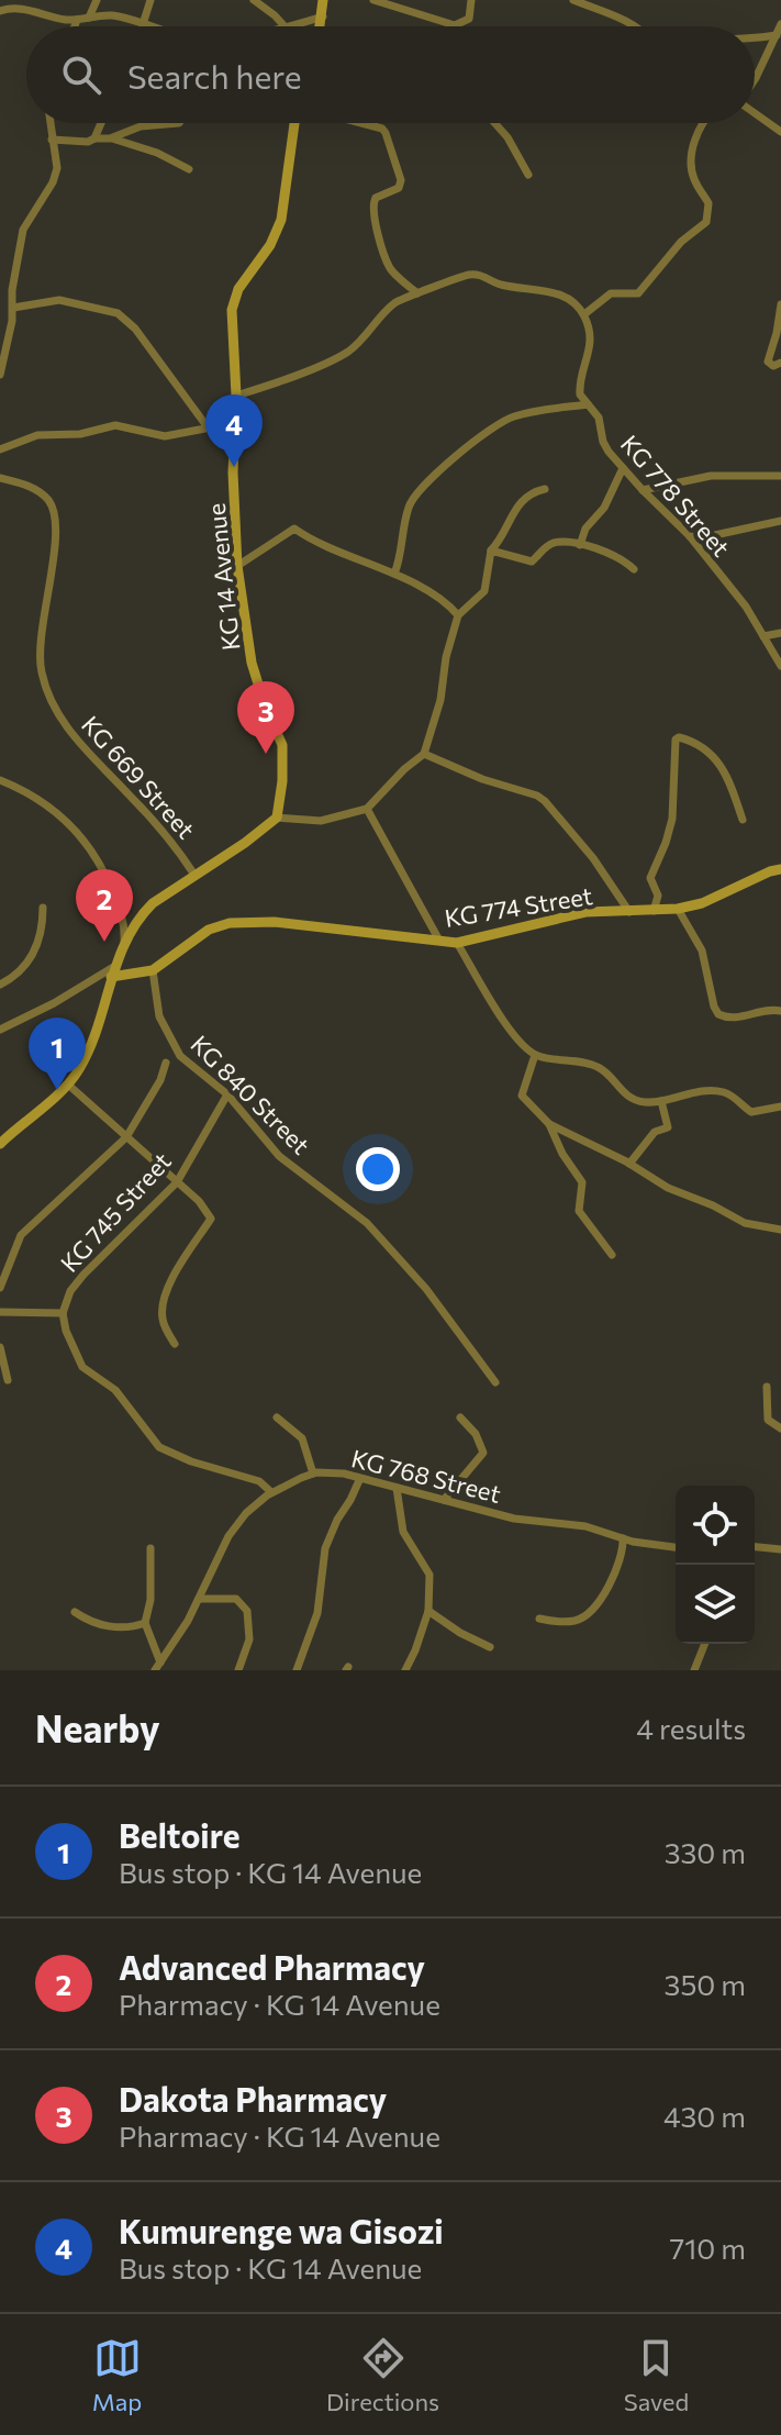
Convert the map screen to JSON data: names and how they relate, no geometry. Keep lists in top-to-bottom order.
{
  "streets": {
    "main road": ["KG 14 Avenue", "KG 774 Street"],
    "street": [
      "KG 778 Street",
      "KG 669 Street",
      "KG 840 Street",
      "KG 745 Street",
      "KG 768 Street"
    ]
  },
  "crossings": [
    ["KG 774 Street", "KG 840 Street"],
    ["KG 840 Street", "KG 745 Street"]
  ],
  "page": {
    "search": "Search here",
    "pins": [
      "4",
      "3",
      "2",
      "1"
    ],
    "heading": ["Nearby", "4 results"],
    "list": [
      {
        "mark": "1",
        "name": "Beltoire",
        "note": "Bus stop · KG 14 Avenue",
        "value": "330 m"
      },
      {
        "mark": "2",
        "name": "Advanced Pharmacy",
        "note": "Pharmacy · KG 14 Avenue",
        "value": "350 m"
      },
      {
        "mark": "3",
        "name": "Dakota Pharmacy",
        "note": "Pharmacy · KG 14 Avenue",
        "value": "430 m"
      },
      {
        "mark": "4",
        "name": "Kumurenge wa Gisozi",
        "note": "Bus stop · KG 14 Avenue",
        "value": "710 m"
      }
    ],
    "nav": ["Map", "Directions", "Saved"]
  }
}
